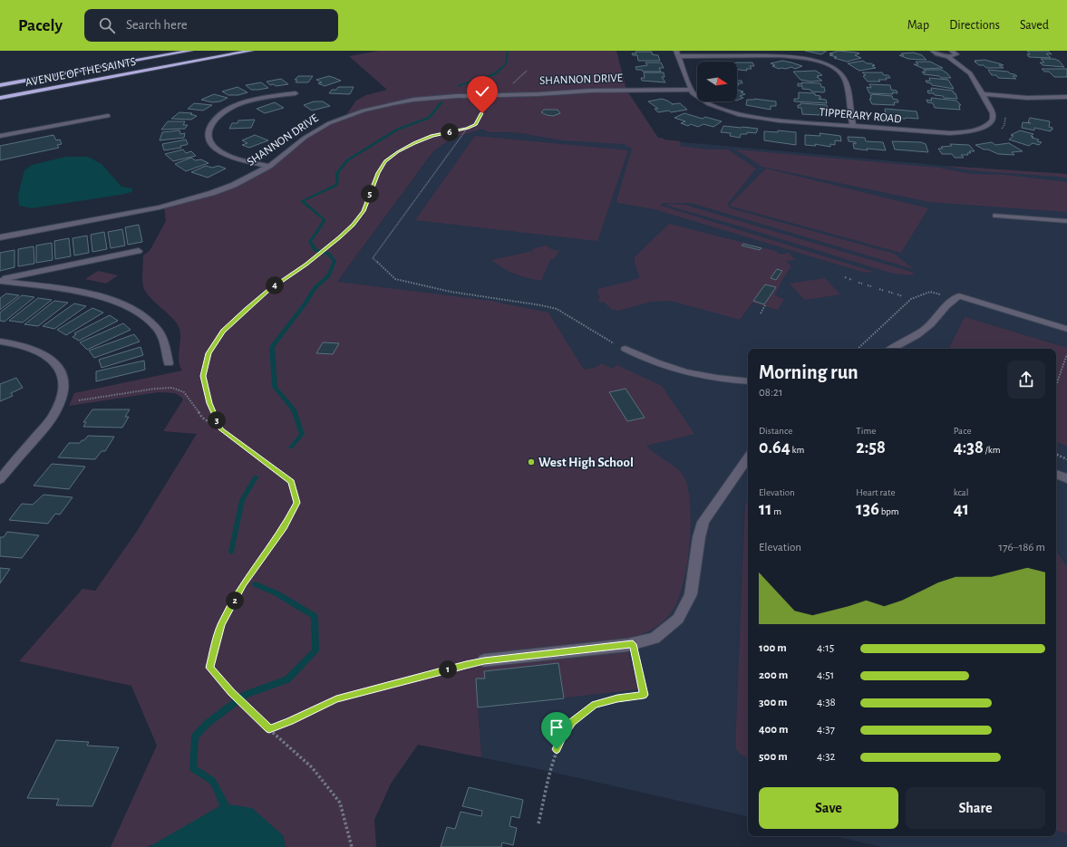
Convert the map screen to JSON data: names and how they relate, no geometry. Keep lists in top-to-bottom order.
{
  "streets": {
    "highway": ["AVENUE OF THE SAINTS"],
    "street": ["SHANNON DRIVE", "TIPPERARY ROAD"]
  },
  "crossings": [
    ["SHANNON DRIVE", "TIPPERARY ROAD"]
  ],
  "places": ["West High School"],
  "north": "right",
  "page": {
    "header": "Pacely",
    "search": "Search here",
    "nav": ["Map", "Directions", "Saved"],
    "pins": [
      "6",
      "5",
      "4",
      "3",
      "2",
      "1"
    ],
    "heading": ["Morning run", "08:21"],
    "stats": [
      ["Distance", "0.64 km"],
      ["Time", "2:58"],
      ["Pace", "4:38 /km"],
      ["Elevation", "11 m"],
      ["Heart rate", "136 bpm"],
      ["kcal", "41"]
    ],
    "chart": ["Elevation", "176–186 m"],
    "list": [
      {
        "name": "100 m",
        "note": "4:15"
      },
      {
        "name": "200 m",
        "note": "4:51"
      },
      {
        "name": "300 m",
        "note": "4:38"
      },
      {
        "name": "400 m",
        "note": "4:37"
      },
      {
        "name": "500 m",
        "note": "4:32"
      }
    ],
    "buttons": ["Save", "Share"]
  }
}
